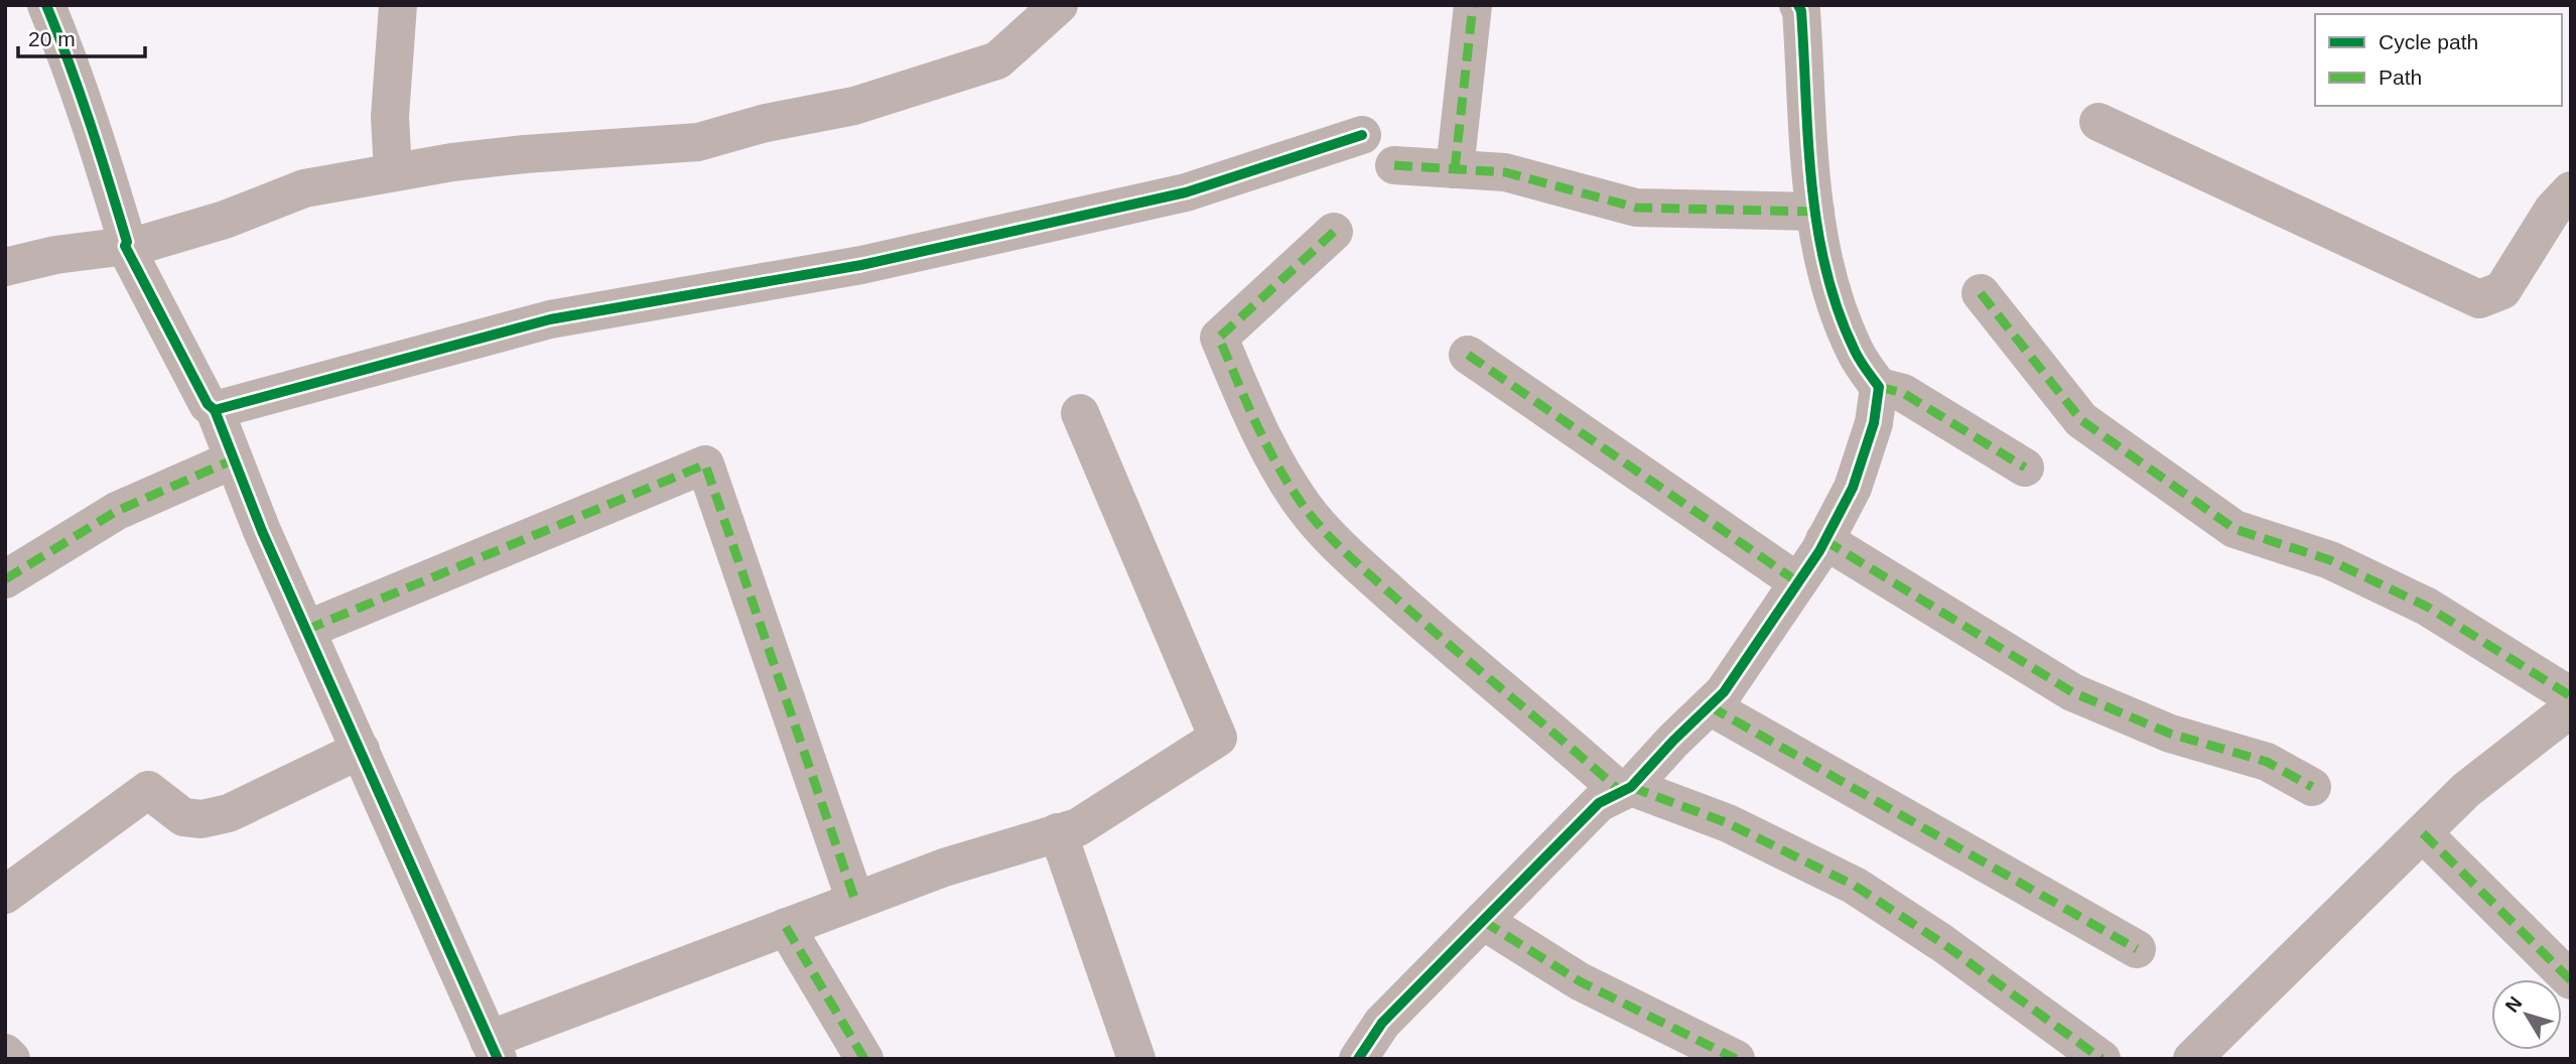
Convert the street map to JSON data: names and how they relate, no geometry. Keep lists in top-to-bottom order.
{
  "legend": ["Cycle path", "Path"],
  "scale_bar": "20 m",
  "north": "top left"
}
